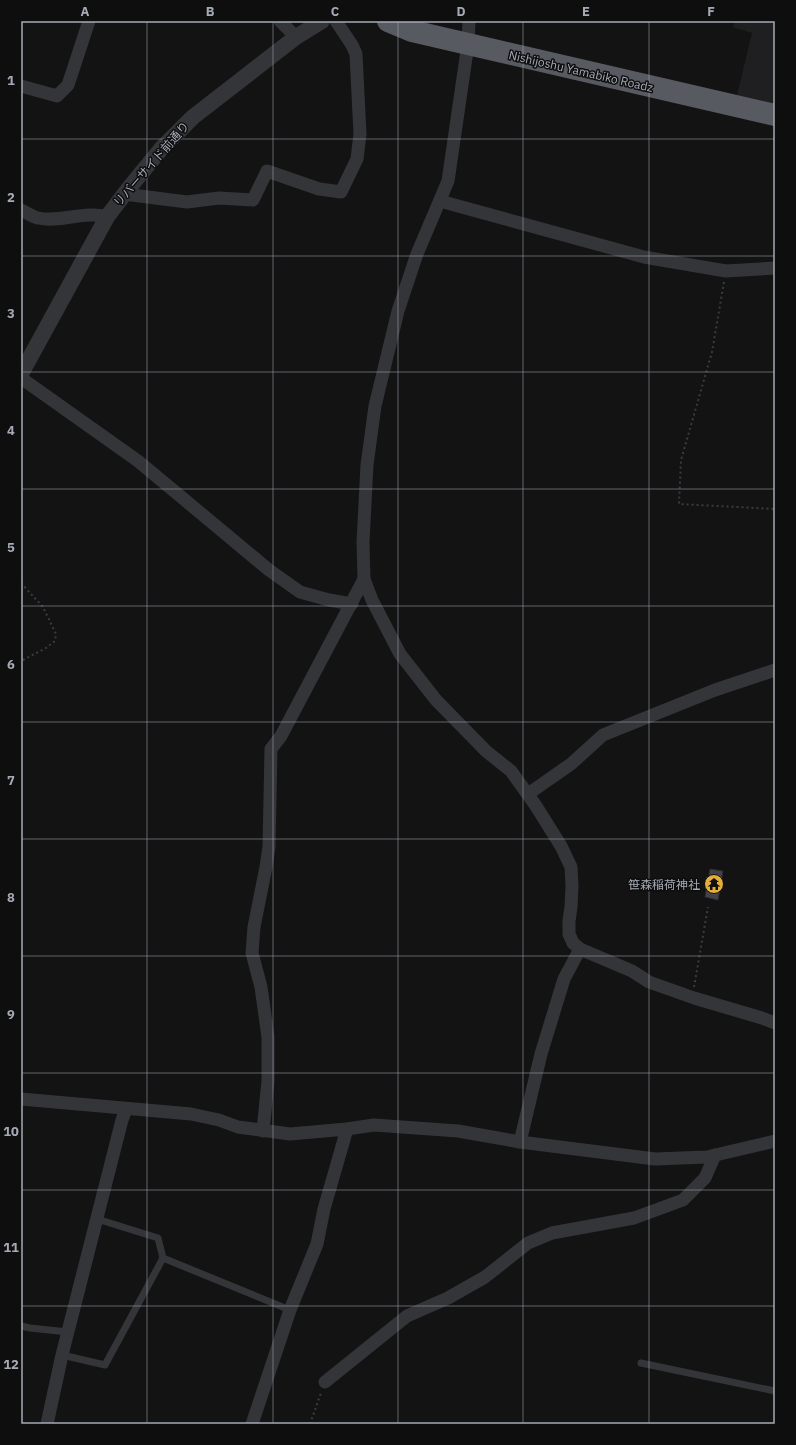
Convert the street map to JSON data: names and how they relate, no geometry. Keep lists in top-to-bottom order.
{
  "streets": {
    "highway": ["Nishijoshu Yamabiko Roadz"],
    "street": ["リバーサイド前通り"]
  },
  "places": {
    "temple": ["笹森稲荷神社"]
  },
  "grid": {
    "columns": [
      "A",
      "B",
      "C",
      "D",
      "E",
      "F"
    ],
    "rows": [
      "1",
      "2",
      "3",
      "4",
      "5",
      "6",
      "7",
      "8",
      "9",
      "10",
      "11",
      "12"
    ]
  }
}
